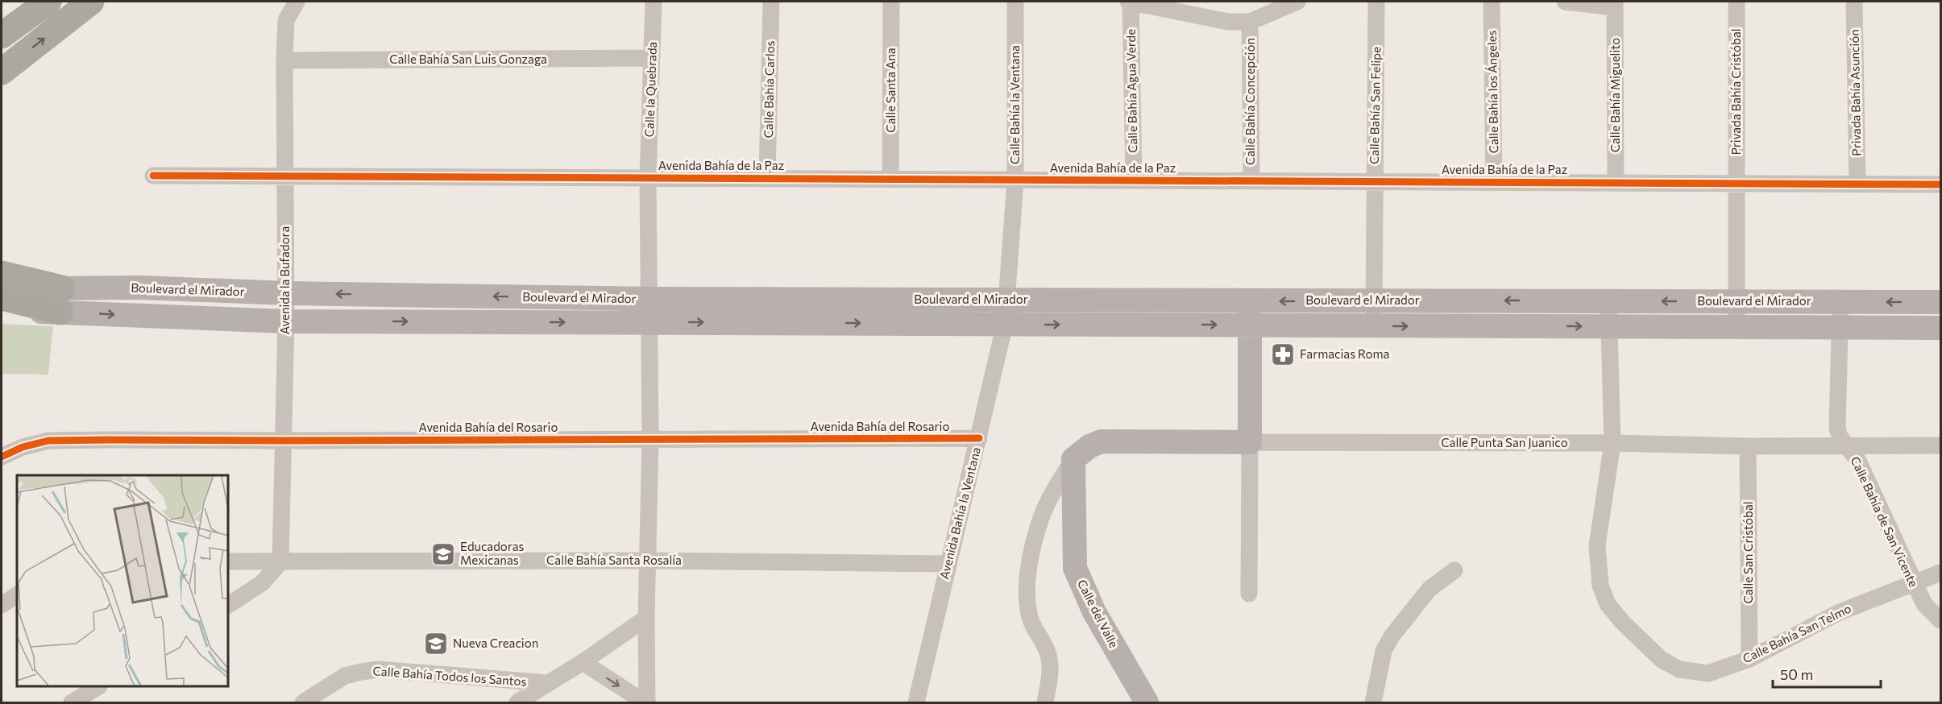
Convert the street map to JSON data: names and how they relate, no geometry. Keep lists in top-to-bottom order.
{
  "streets": {
    "main road": ["Boulevard el Mirador", "Calle Punta San Juanico", "Calle del Valle"],
    "street": [
      "Calle Bahía San Luis Gonzaga",
      "Calle la Quebrada",
      "Calle Bahía Carlos",
      "Calle Santa Ana",
      "Calle Bahía Agua Verde",
      "Calle Bahía los Ángeles",
      "Privada Bahía Cristóbal",
      "Privada Bahía Asunción",
      "Calle Bahía Miguelito",
      "Calle Bahía Concepción",
      "Calle Bahía la Ventana",
      "Calle Bahía San Felipe",
      "Avenida Bahía de la Paz",
      "Avenida la Bufadora",
      "Avenida Bahía del Rosario",
      "Avenida Bahía la Ventana",
      "Calle Bahía de San Vicente",
      "Calle San Cristóbal",
      "Calle Bahía Santa Rosalía",
      "Calle Bahía San Telmo",
      "Calle Bahía Todos los Santos"
    ]
  },
  "crossings": [
    ["Calle Bahía San Luis Gonzaga", "Calle la Quebrada"],
    ["Calle Bahía San Luis Gonzaga", "Avenida la Bufadora"],
    ["Calle la Quebrada", "Avenida Bahía de la Paz"],
    ["Calle la Quebrada", "Boulevard el Mirador"],
    ["Calle la Quebrada", "Avenida Bahía del Rosario"],
    ["Calle la Quebrada", "Calle Bahía Santa Rosalía"],
    ["Calle Bahía Carlos", "Avenida Bahía de la Paz"],
    ["Calle Santa Ana", "Avenida Bahía de la Paz"],
    ["Calle Bahía Agua Verde", "Avenida Bahía de la Paz"],
    ["Calle Bahía los Ángeles", "Avenida Bahía de la Paz"],
    ["Privada Bahía Cristóbal", "Avenida Bahía de la Paz"],
    ["Privada Bahía Cristóbal", "Boulevard el Mirador"],
    ["Privada Bahía Asunción", "Avenida Bahía de la Paz"],
    ["Calle Bahía Miguelito", "Avenida Bahía de la Paz"],
    ["Calle Bahía Concepción", "Avenida Bahía de la Paz"],
    ["Calle Bahía la Ventana", "Avenida Bahía de la Paz"],
    ["Calle Bahía la Ventana", "Boulevard el Mirador"],
    ["Calle Bahía la Ventana", "Avenida Bahía la Ventana"],
    ["Calle Bahía San Felipe", "Avenida Bahía de la Paz"],
    ["Calle Bahía San Felipe", "Boulevard el Mirador"],
    ["Avenida Bahía de la Paz", "Avenida la Bufadora"],
    ["Avenida la Bufadora", "Boulevard el Mirador"],
    ["Avenida la Bufadora", "Avenida Bahía del Rosario"],
    ["Avenida la Bufadora", "Calle Bahía Santa Rosalía"],
    ["Boulevard el Mirador", "Avenida Bahía la Ventana"],
    ["Boulevard el Mirador", "Calle Bahía de San Vicente"],
    ["Boulevard el Mirador", "Calle Bahía San Telmo"],
    ["Avenida Bahía del Rosario", "Avenida Bahía la Ventana"],
    ["Calle Punta San Juanico", "Calle Bahía de San Vicente"],
    ["Calle Punta San Juanico", "Calle San Cristóbal"],
    ["Calle Punta San Juanico", "Calle del Valle"],
    ["Calle Punta San Juanico", "Calle Bahía San Telmo"],
    ["Avenida Bahía la Ventana", "Calle Bahía Santa Rosalía"],
    ["Calle Bahía de San Vicente", "Calle Bahía San Telmo"],
    ["Calle San Cristóbal", "Calle Bahía San Telmo"]
  ],
  "places": {
    "pharmacy": ["Farmacias Roma"],
    "school or university": ["Educadoras Mexicanas", "Nueva Creacion"]
  },
  "scale_bar": "50 m"
}
